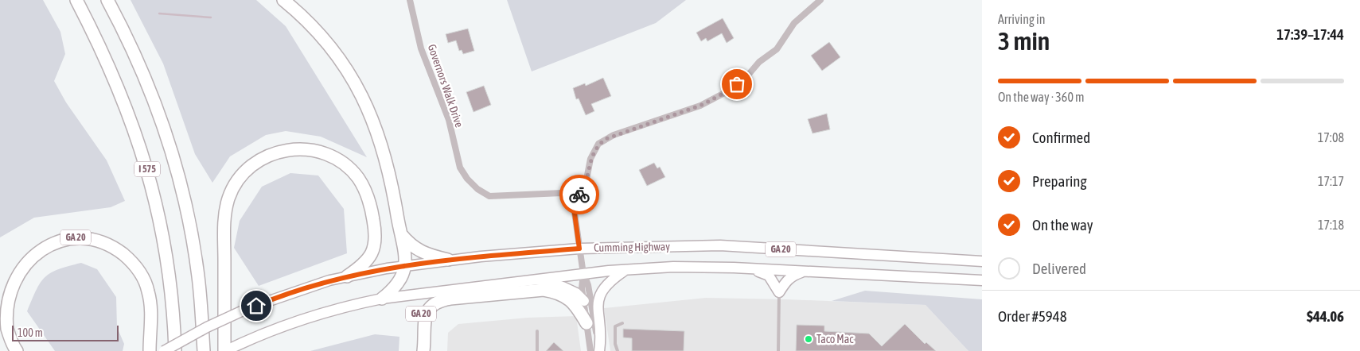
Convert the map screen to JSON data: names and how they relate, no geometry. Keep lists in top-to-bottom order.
{
  "streets": {
    "highway": ["I 575", "GA 20"],
    "main road": ["Cumming Highway"],
    "street": ["Governors Walk Drive"]
  },
  "crossings": [
    ["I 575", "GA 20"],
    ["I 575", "Cumming Highway"],
    ["GA 20", "Cumming Highway"]
  ],
  "places": ["Taco Mac"],
  "scale_bar": "100 m",
  "page": {
    "heading": ["3 min", "Arriving in", "17:39–17:44"],
    "panel": ["Order #5948", "$44.06"],
    "bar": "On the way · 360 m",
    "list": [
      ["Confirmed", "17:08"],
      ["Preparing", "17:17"],
      ["On the way", "17:18"],
      "Delivered"
    ],
    "scale": "100 m"
  }
}
